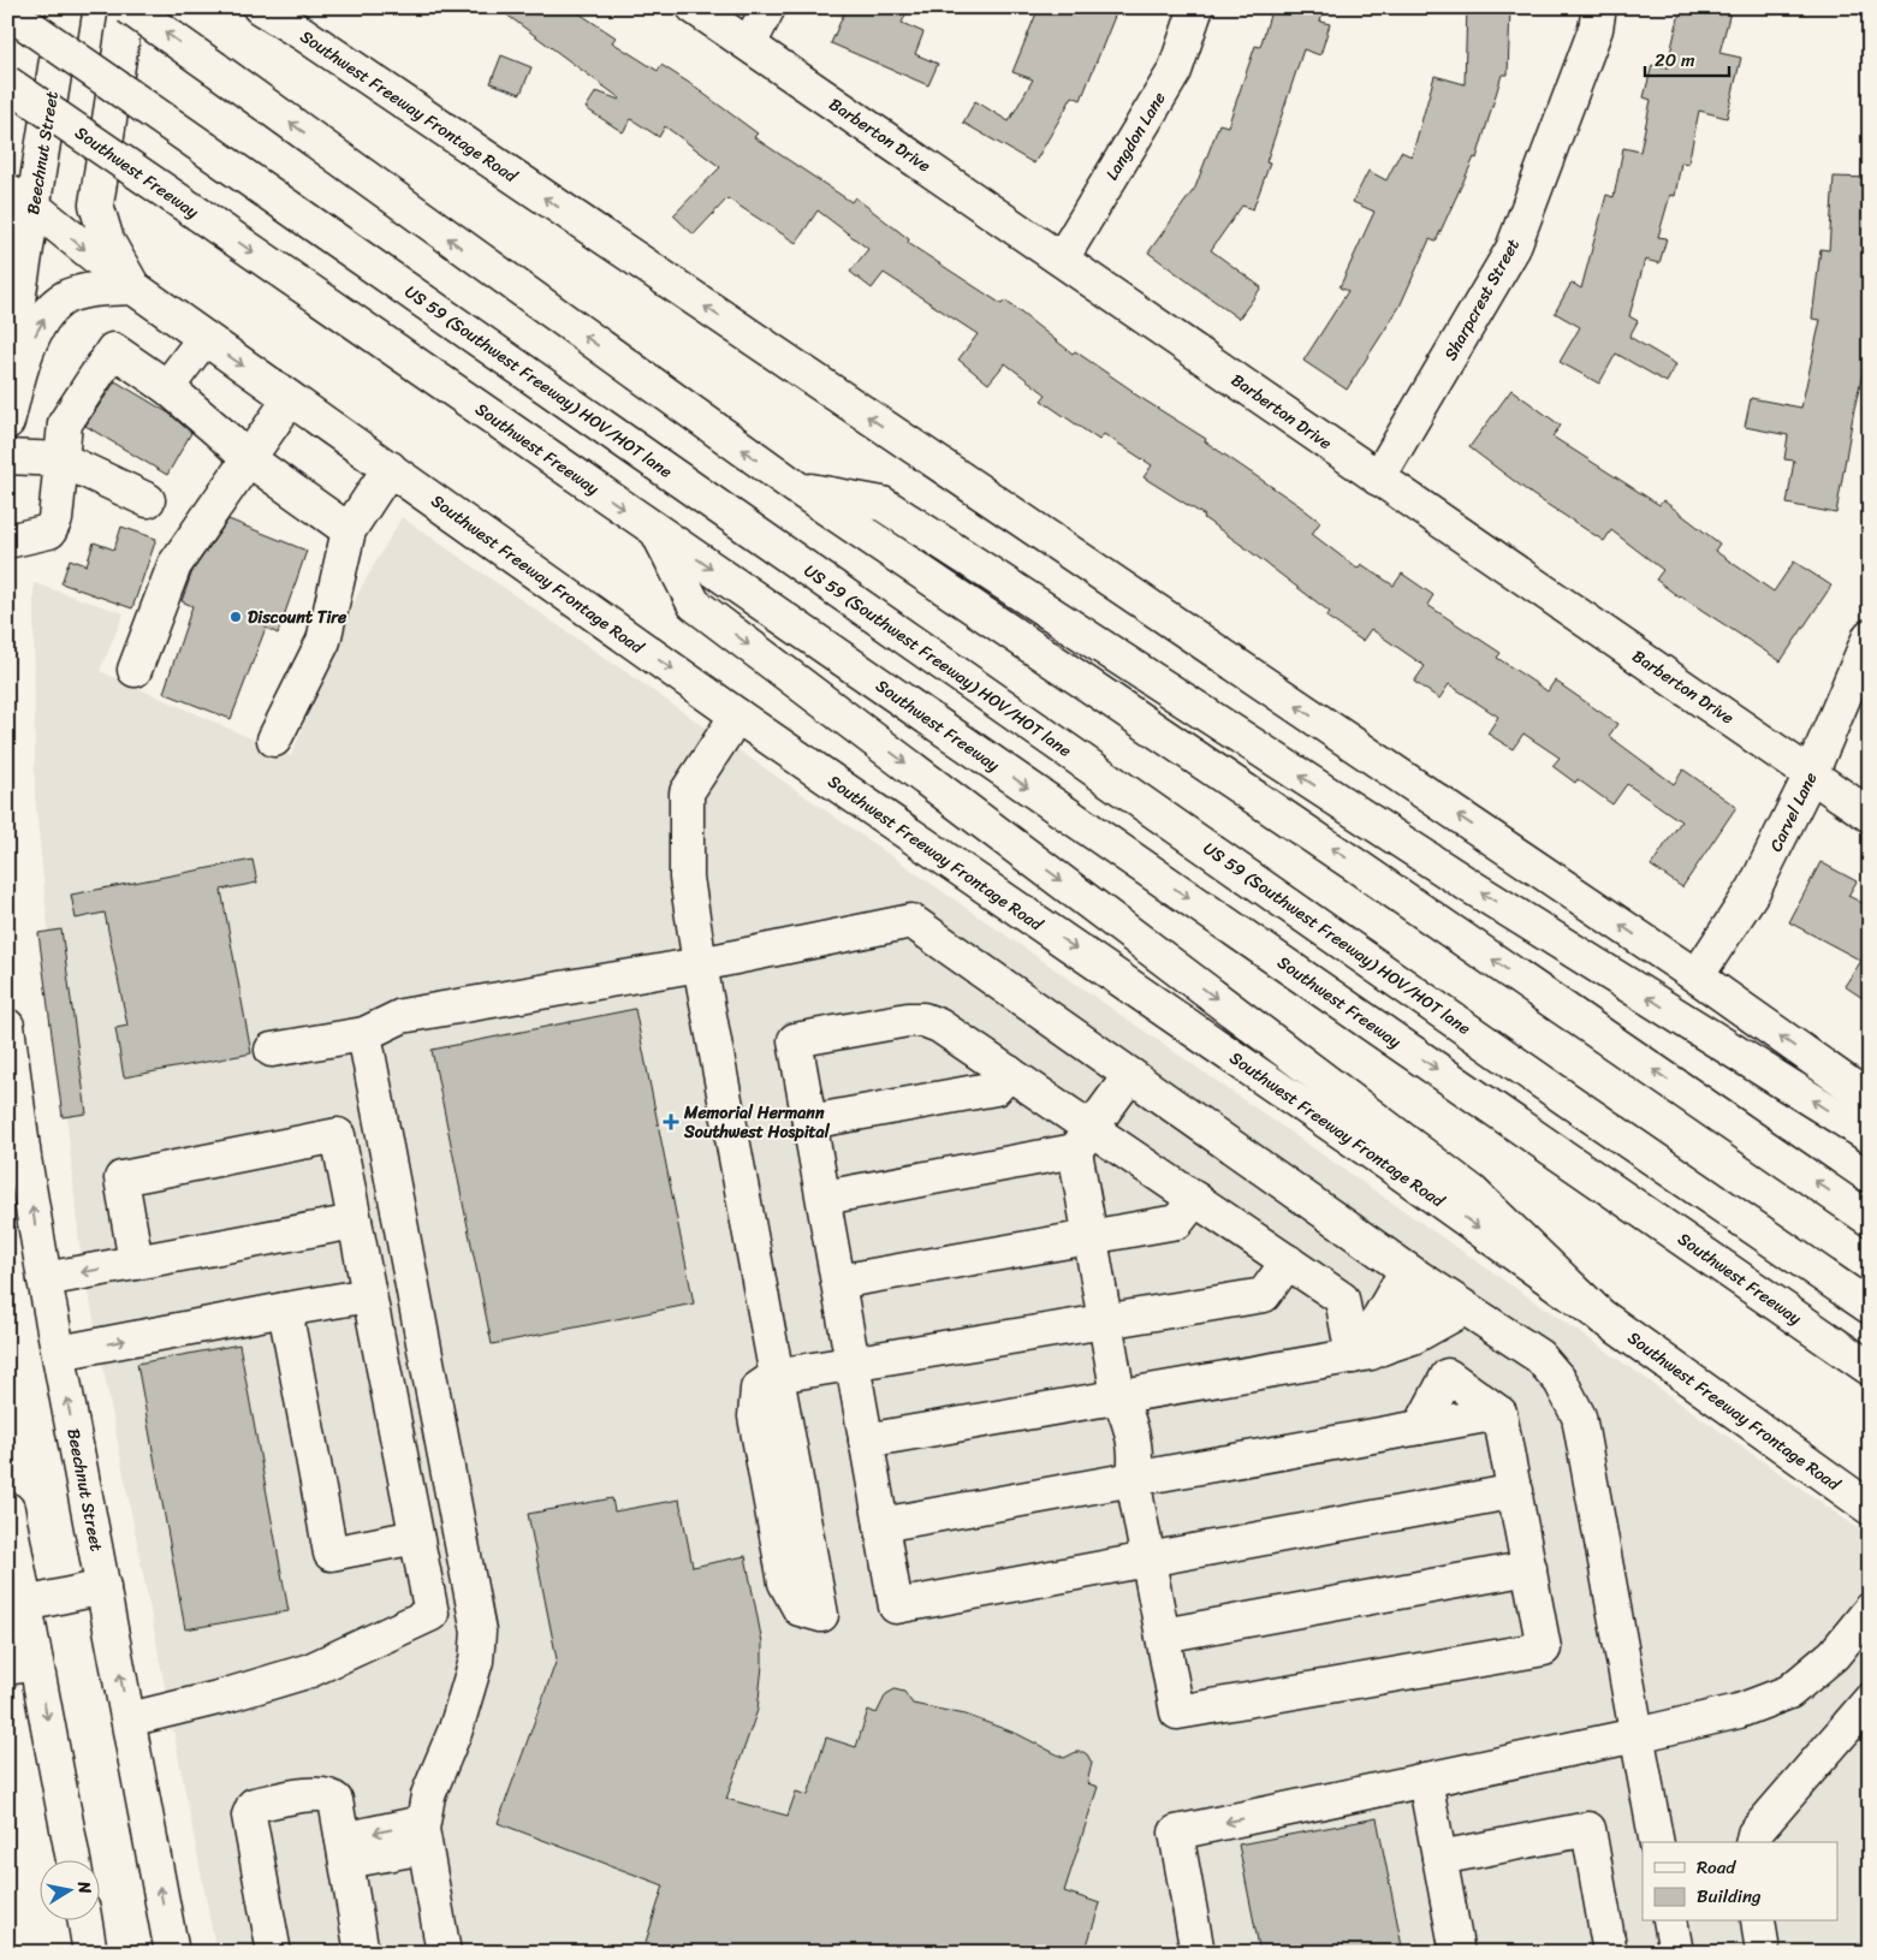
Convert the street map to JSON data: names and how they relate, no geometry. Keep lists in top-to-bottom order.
{
  "streets": {
    "main road": [
      "Southwest Freeway Frontage Road",
      "Barberton Drive",
      "Langdon Lane",
      "Beechnut Street",
      "Southwest Freeway",
      "Sharpcrest Street",
      "US 59 (Southwest Freeway) HOV/HOT lane",
      "Carvel Lane"
    ]
  },
  "crossings": [
    ["Southwest Freeway Frontage Road", "Beechnut Street"],
    ["Southwest Freeway Frontage Road", "Carvel Lane"],
    ["Barberton Drive", "Langdon Lane"],
    ["Barberton Drive", "Sharpcrest Street"],
    ["Barberton Drive", "Carvel Lane"]
  ],
  "places": {
    "other": ["Discount Tire"],
    "health": ["Memorial Hermann Southwest Hospital"]
  },
  "legend": ["Road", "Building"],
  "scale_bar": "20 m",
  "north": "right"
}
